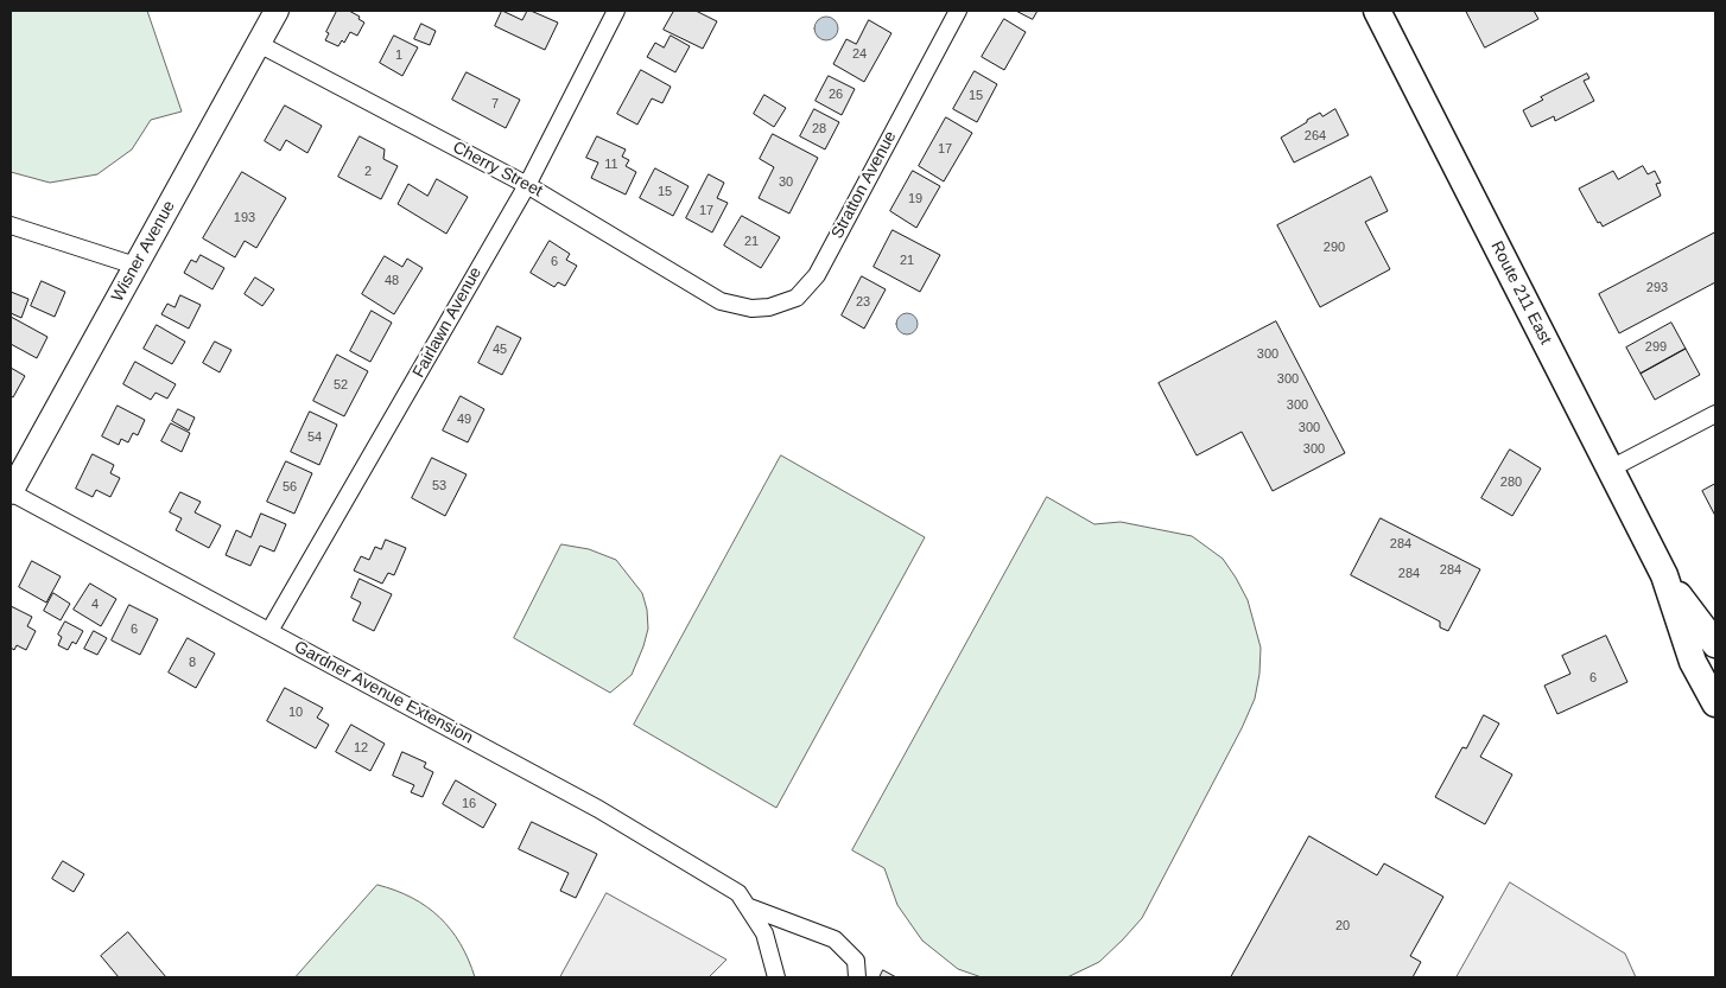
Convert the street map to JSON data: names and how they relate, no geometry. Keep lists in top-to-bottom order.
{
  "streets": {
    "main road": ["Route 211 East"],
    "street": [
      "Cherry Street",
      "Stratton Avenue",
      "Wisner Avenue",
      "Fairlawn Avenue",
      "Gardner Avenue Extension"
    ]
  },
  "crossings": [
    ["Cherry Street", "Stratton Avenue"],
    ["Cherry Street", "Wisner Avenue"],
    ["Cherry Street", "Fairlawn Avenue"],
    ["Wisner Avenue", "Gardner Avenue Extension"],
    ["Fairlawn Avenue", "Gardner Avenue Extension"]
  ],
  "house_numbers": [
    "24",
    "1",
    "26",
    "15",
    "7",
    "28",
    "264",
    "17",
    "11",
    "2",
    "30",
    "15",
    "19",
    "17",
    "193",
    "21",
    "290",
    "21",
    "6",
    "48",
    "293",
    "23",
    "299",
    "45",
    "300",
    "300",
    "52",
    "300",
    "49",
    "300",
    "54",
    "300",
    "280",
    "53",
    "56",
    "284",
    "284",
    "284",
    "4",
    "6",
    "8",
    "6",
    "10",
    "12",
    "16",
    "20"
  ]
}
